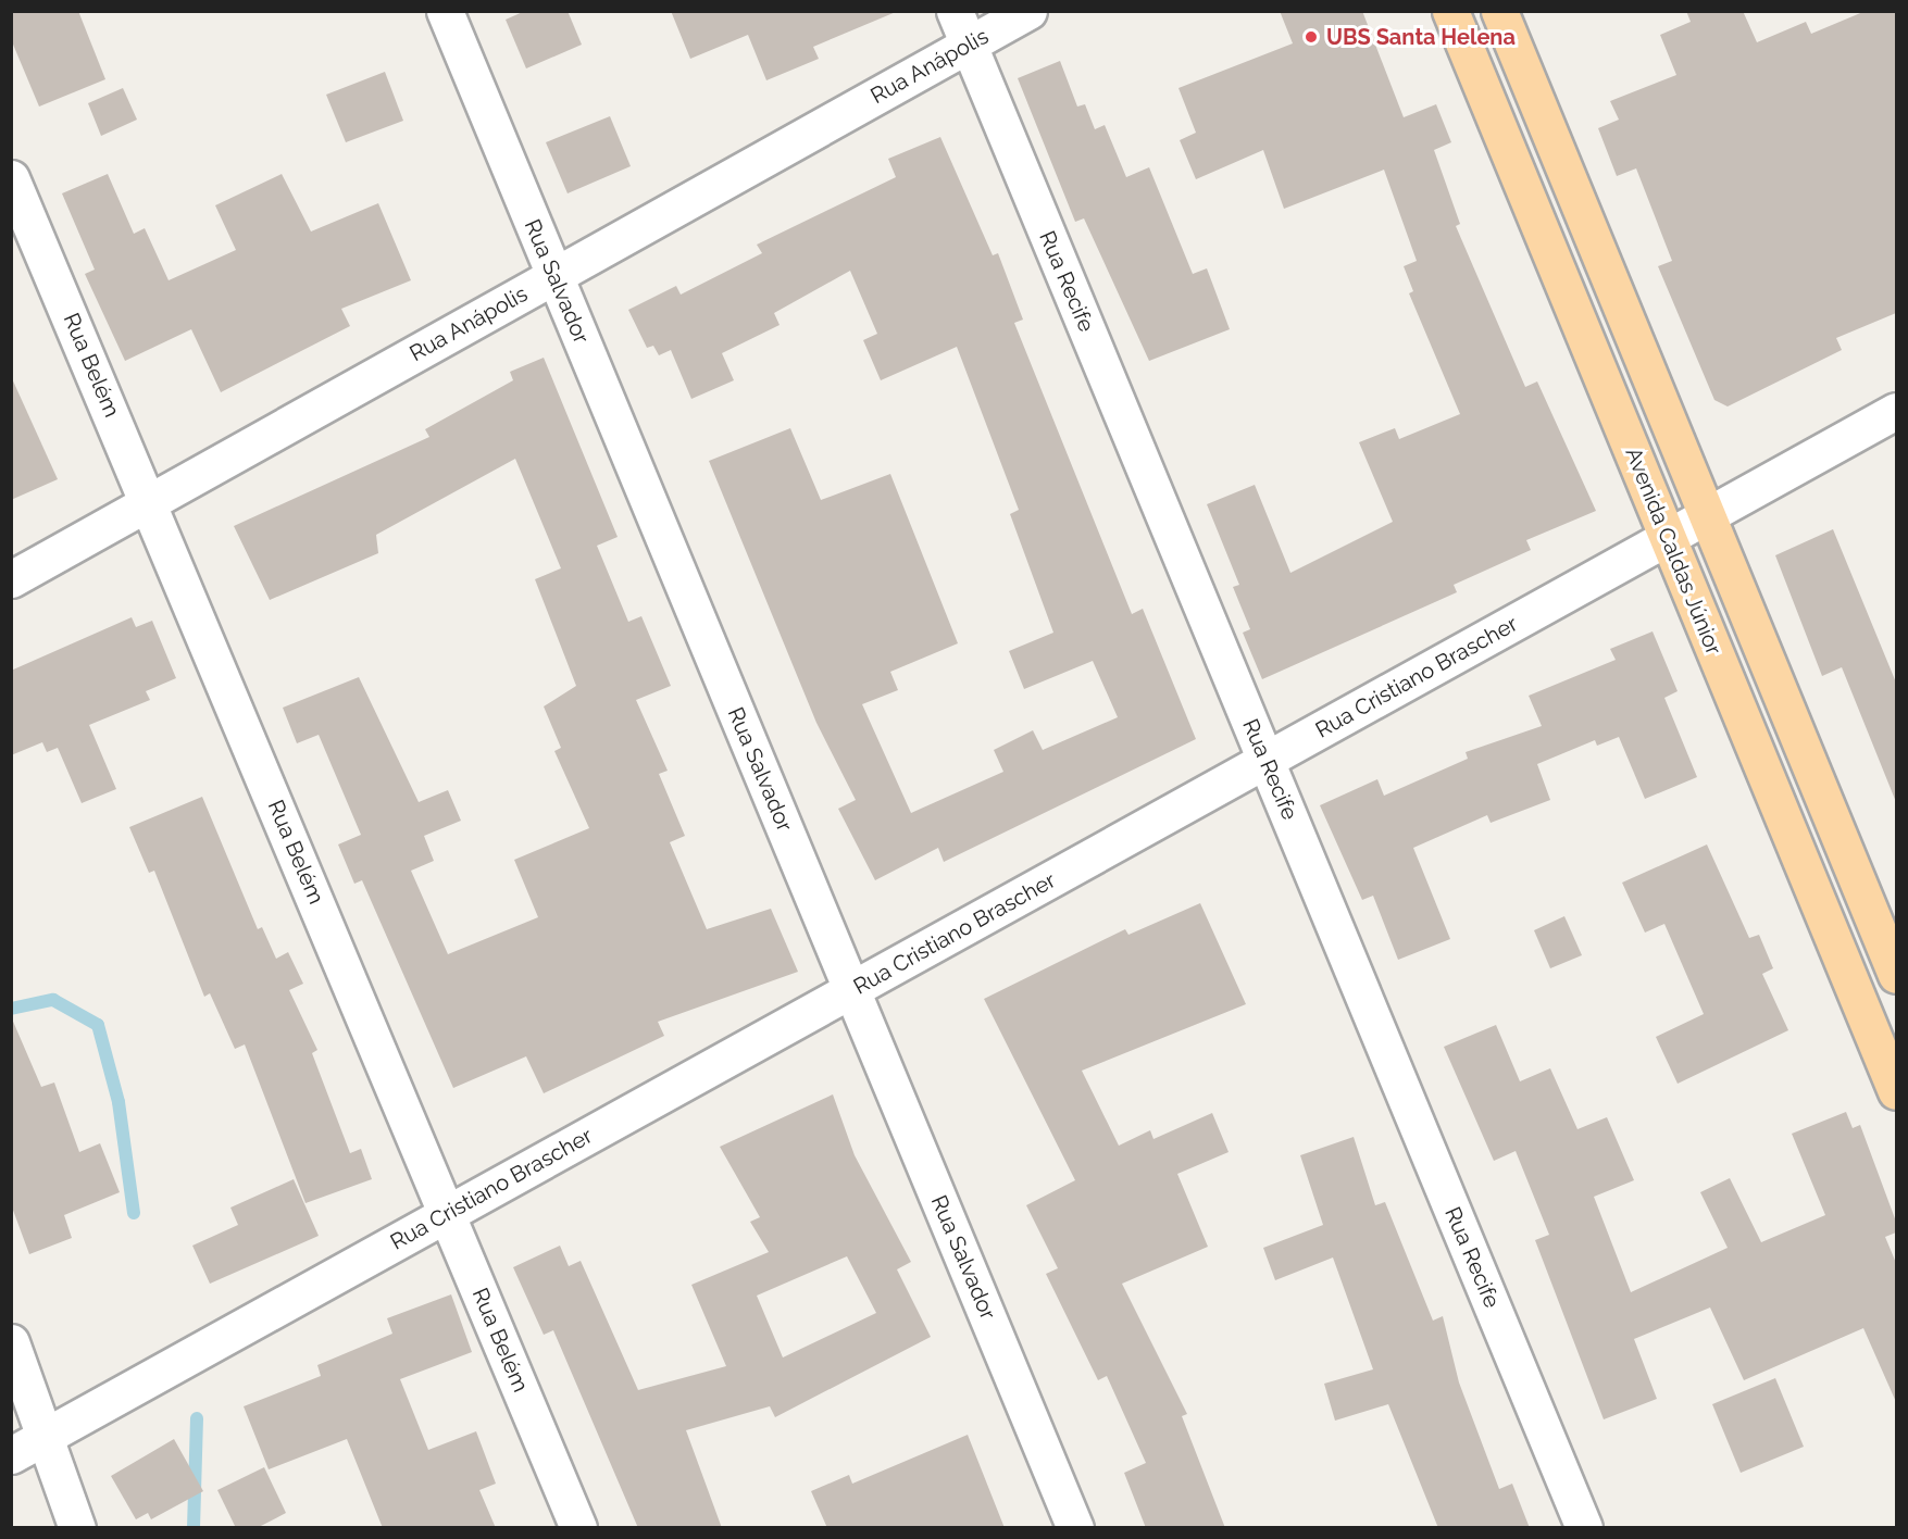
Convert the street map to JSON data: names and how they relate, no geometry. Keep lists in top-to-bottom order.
{
  "streets": {
    "main road": ["Avenida Caldas Júnior"],
    "street": [
      "Rua Anápolis",
      "Rua Salvador",
      "Rua Recife",
      "Rua Belém",
      "Rua Cristiano Brascher"
    ]
  },
  "crossings": [
    ["Rua Anápolis", "Rua Salvador"],
    ["Rua Anápolis", "Rua Recife"],
    ["Rua Anápolis", "Rua Belém"],
    ["Rua Salvador", "Rua Cristiano Brascher"],
    ["Rua Recife", "Rua Cristiano Brascher"],
    ["Rua Belém", "Rua Cristiano Brascher"],
    ["Avenida Caldas Júnior", "Rua Cristiano Brascher"]
  ],
  "places": ["UBS Santa Helena"]
}
